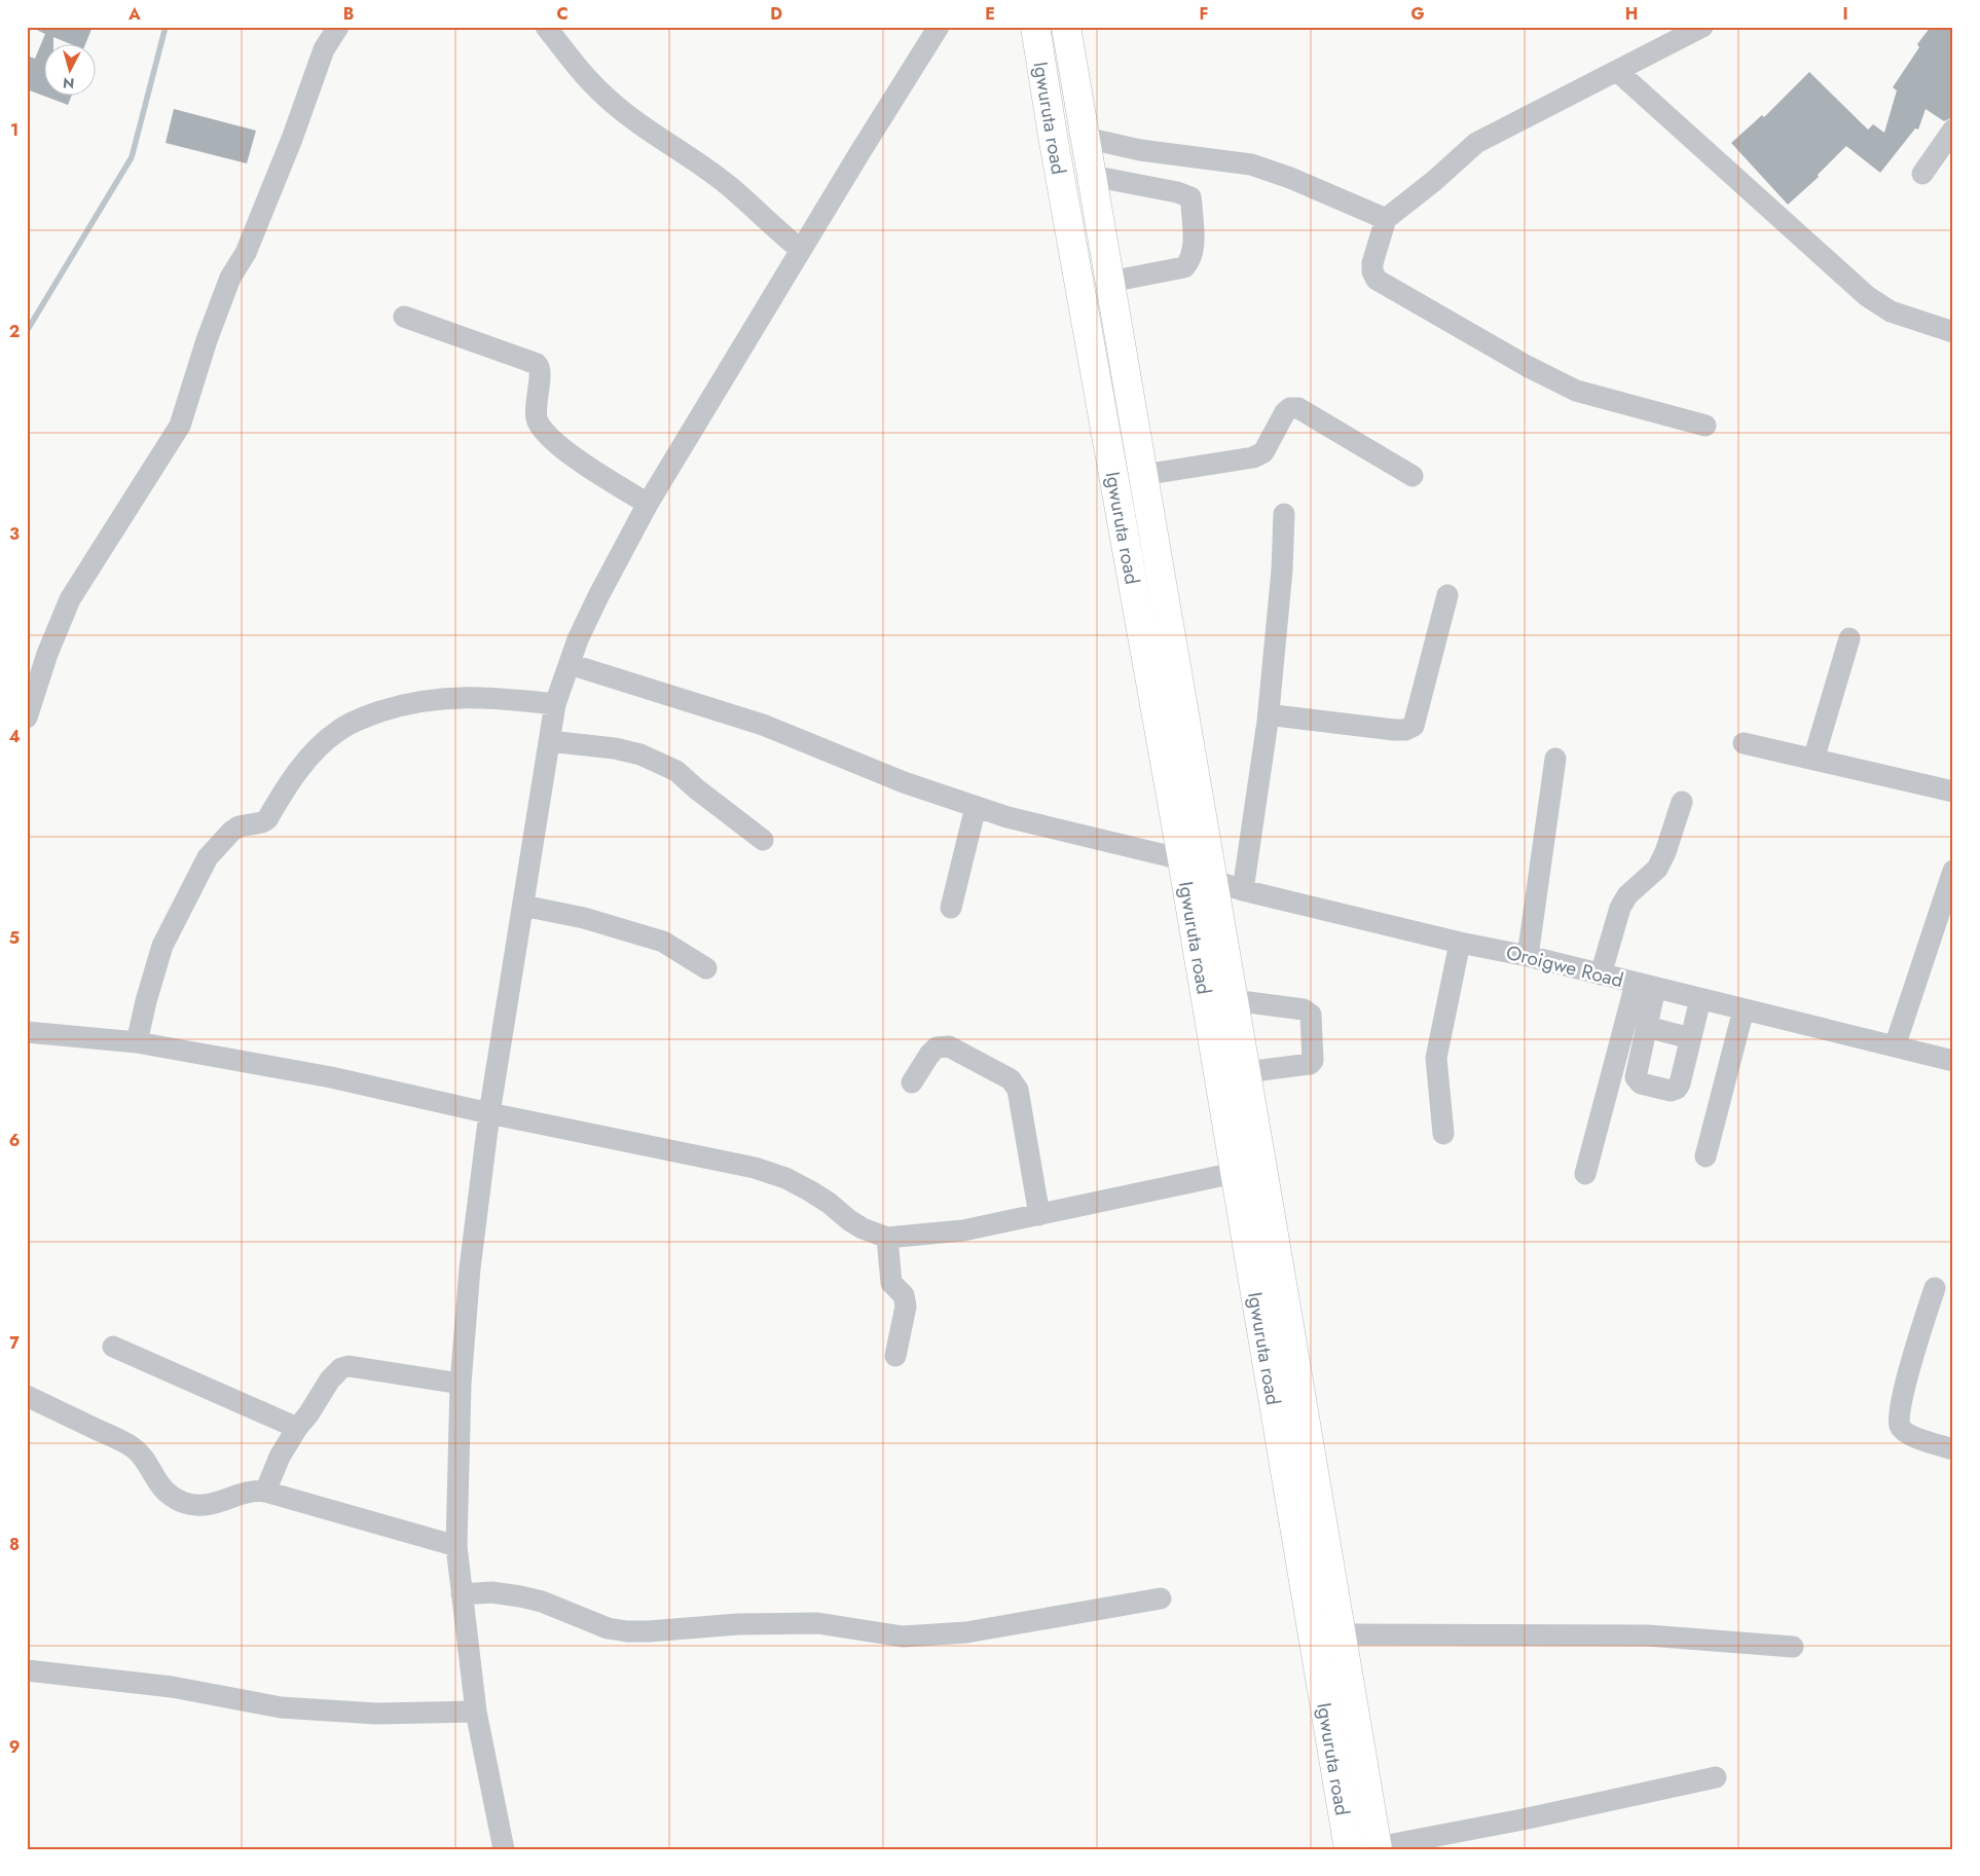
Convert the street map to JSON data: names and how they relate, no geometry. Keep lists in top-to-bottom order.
{
  "streets": {
    "main road": ["Igwuruta road"],
    "street": ["Oroigwe Road"]
  },
  "crossings": [
    ["Igwuruta road", "Oroigwe Road"]
  ],
  "north": "bottom",
  "grid": {
    "columns": [
      "A",
      "B",
      "C",
      "D",
      "E",
      "F",
      "G",
      "H",
      "I"
    ],
    "rows": [
      "1",
      "2",
      "3",
      "4",
      "5",
      "6",
      "7",
      "8",
      "9"
    ]
  }
}
